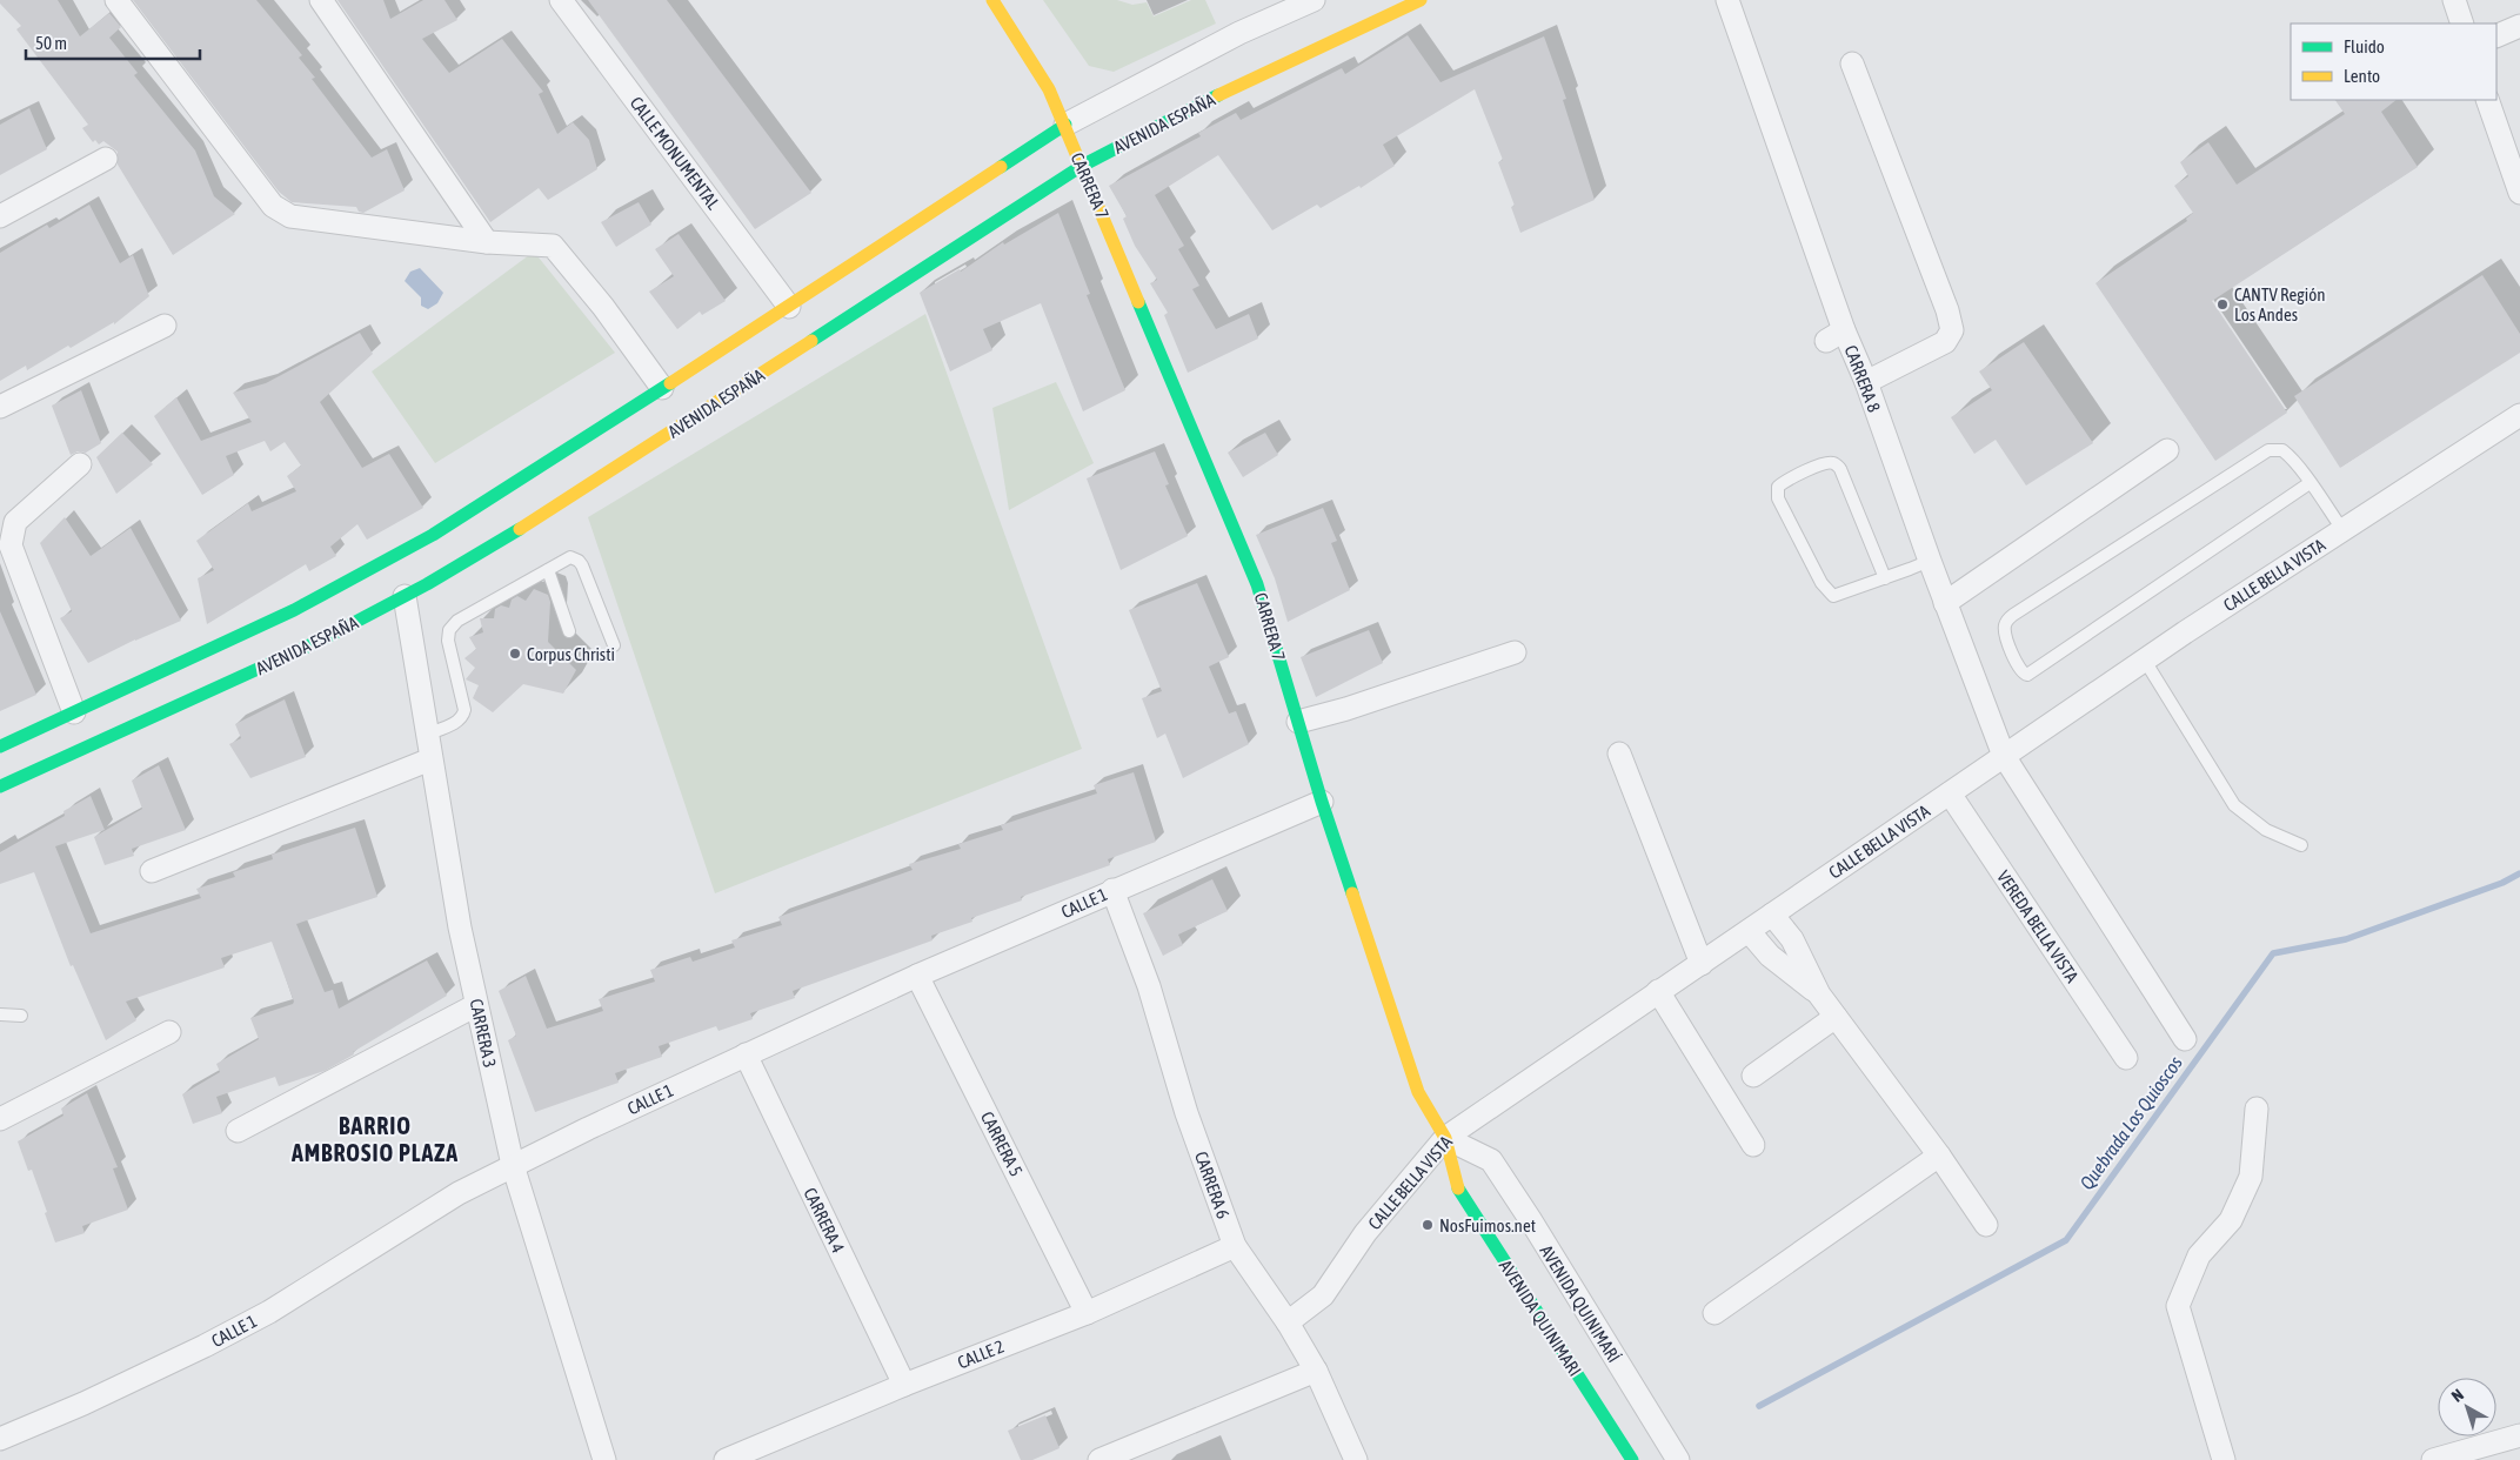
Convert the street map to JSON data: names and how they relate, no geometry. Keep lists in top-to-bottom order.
{
  "streets": {
    "street": [
      "AVENIDA ESPAÑA",
      "CALLE MONUMENTAL",
      "CARRERA 7",
      "CARRERA 8",
      "CALLE BELLA VISTA",
      "CALLE 1",
      "VEREDA BELLA VISTA",
      "CARRERA 3",
      "CARRERA 5",
      "CARRERA 6",
      "CARRERA 4",
      "AVENIDA QUINIMARÍ",
      "AVENIDA QUINIMARI",
      "CALLE 2"
    ]
  },
  "crossings": [
    ["AVENIDA ESPAÑA", "CALLE MONUMENTAL"],
    ["AVENIDA ESPAÑA", "CARRERA 7"],
    ["AVENIDA ESPAÑA", "CARRERA 3"],
    ["CARRERA 7", "CALLE BELLA VISTA"],
    ["CARRERA 7", "CALLE 1"],
    ["CARRERA 7", "AVENIDA QUINIMARÍ"],
    ["CARRERA 7", "AVENIDA QUINIMARI"],
    ["CARRERA 8", "CALLE BELLA VISTA"],
    ["CALLE BELLA VISTA", "VEREDA BELLA VISTA"],
    ["CALLE BELLA VISTA", "CARRERA 6"],
    ["CALLE BELLA VISTA", "AVENIDA QUINIMARÍ"],
    ["CALLE BELLA VISTA", "AVENIDA QUINIMARI"],
    ["CALLE 1", "CARRERA 3"],
    ["CALLE 1", "CARRERA 5"],
    ["CALLE 1", "CARRERA 6"],
    ["CALLE 1", "CARRERA 4"],
    ["CARRERA 5", "CALLE 2"],
    ["CARRERA 6", "CALLE 2"],
    ["CARRERA 4", "CALLE 2"],
    ["AVENIDA QUINIMARÍ", "AVENIDA QUINIMARI"]
  ],
  "districts": ["BARRIO AMBROSIO PLAZA"],
  "water": ["Quebrada Los Quioscos"],
  "places": ["CANTV Región Los Andes", "Corpus Christi", "NosFuimos.net"],
  "legend": ["Fluido", "Lento"],
  "scale_bar": "50 m",
  "north": "top left"
}
